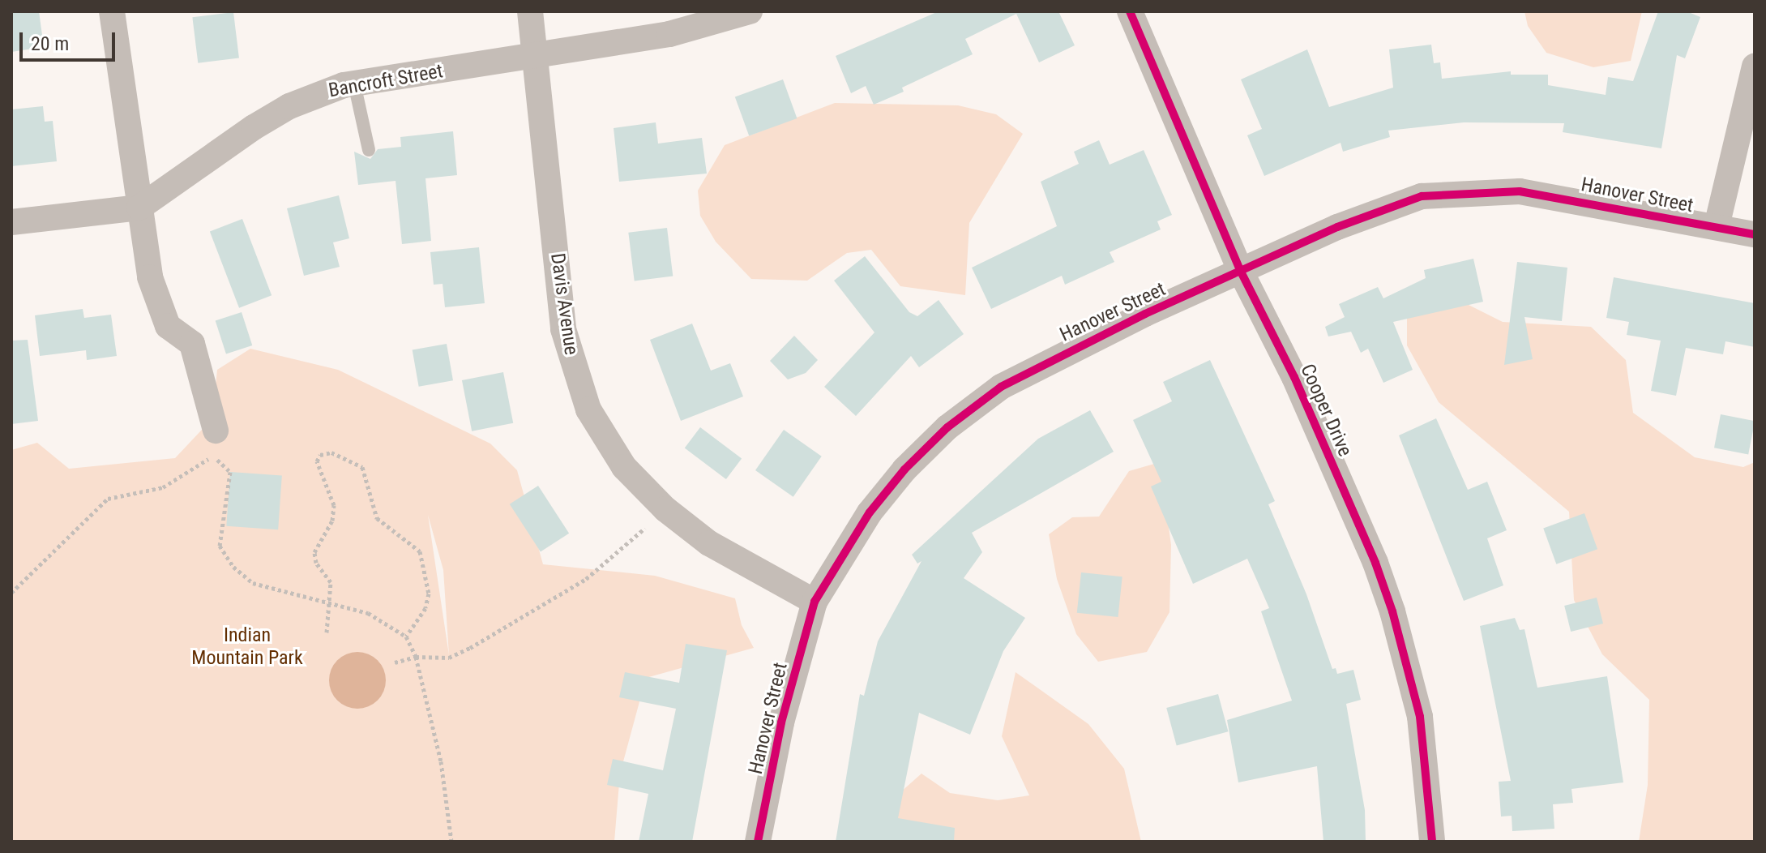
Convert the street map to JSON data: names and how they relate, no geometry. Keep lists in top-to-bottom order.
{
  "streets": {
    "street": [
      "Bancroft Street",
      "Hanover Street",
      "Davis Avenue",
      "Cooper Drive"
    ]
  },
  "crossings": [
    ["Bancroft Street", "Davis Avenue"],
    ["Hanover Street", "Davis Avenue"],
    ["Hanover Street", "Cooper Drive"]
  ],
  "parks": ["Indian Mountain Park"],
  "scale_bar": "20 m"
}
